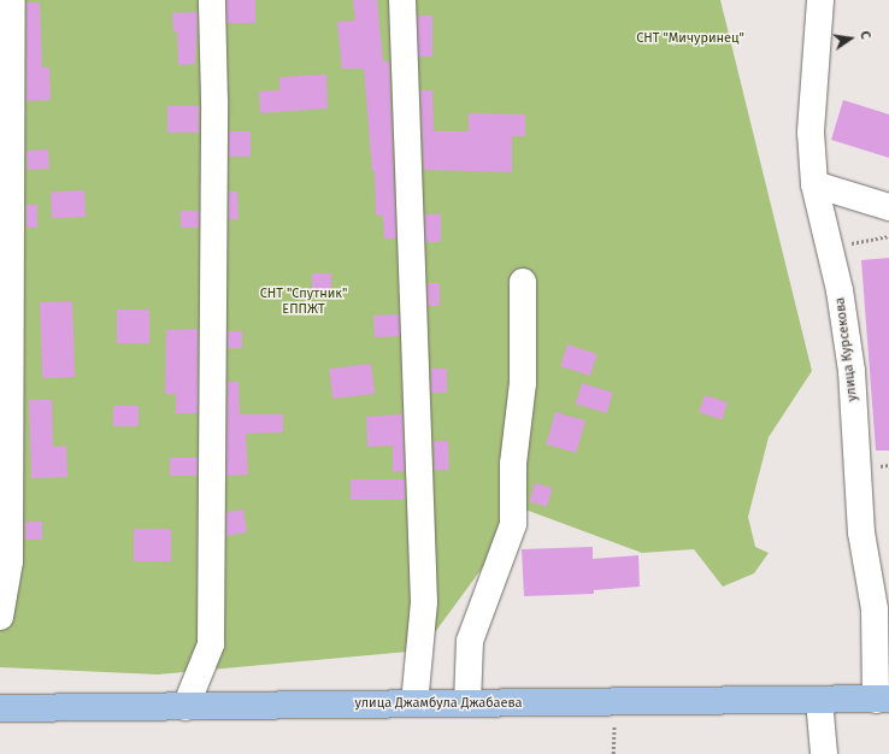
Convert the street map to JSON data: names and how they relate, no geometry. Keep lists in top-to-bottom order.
{
  "streets": {
    "main road": ["улица Джамбула Джабаева"],
    "street": ["улица Курсекова"]
  },
  "crossings": [
    ["улица Курсекова", "улица Джамбула Джабаева"]
  ],
  "parks": ["СНТ \"Мичуринец\"", "СНТ \"Спутник\" ЕППЖТ"],
  "north": "right"
}
